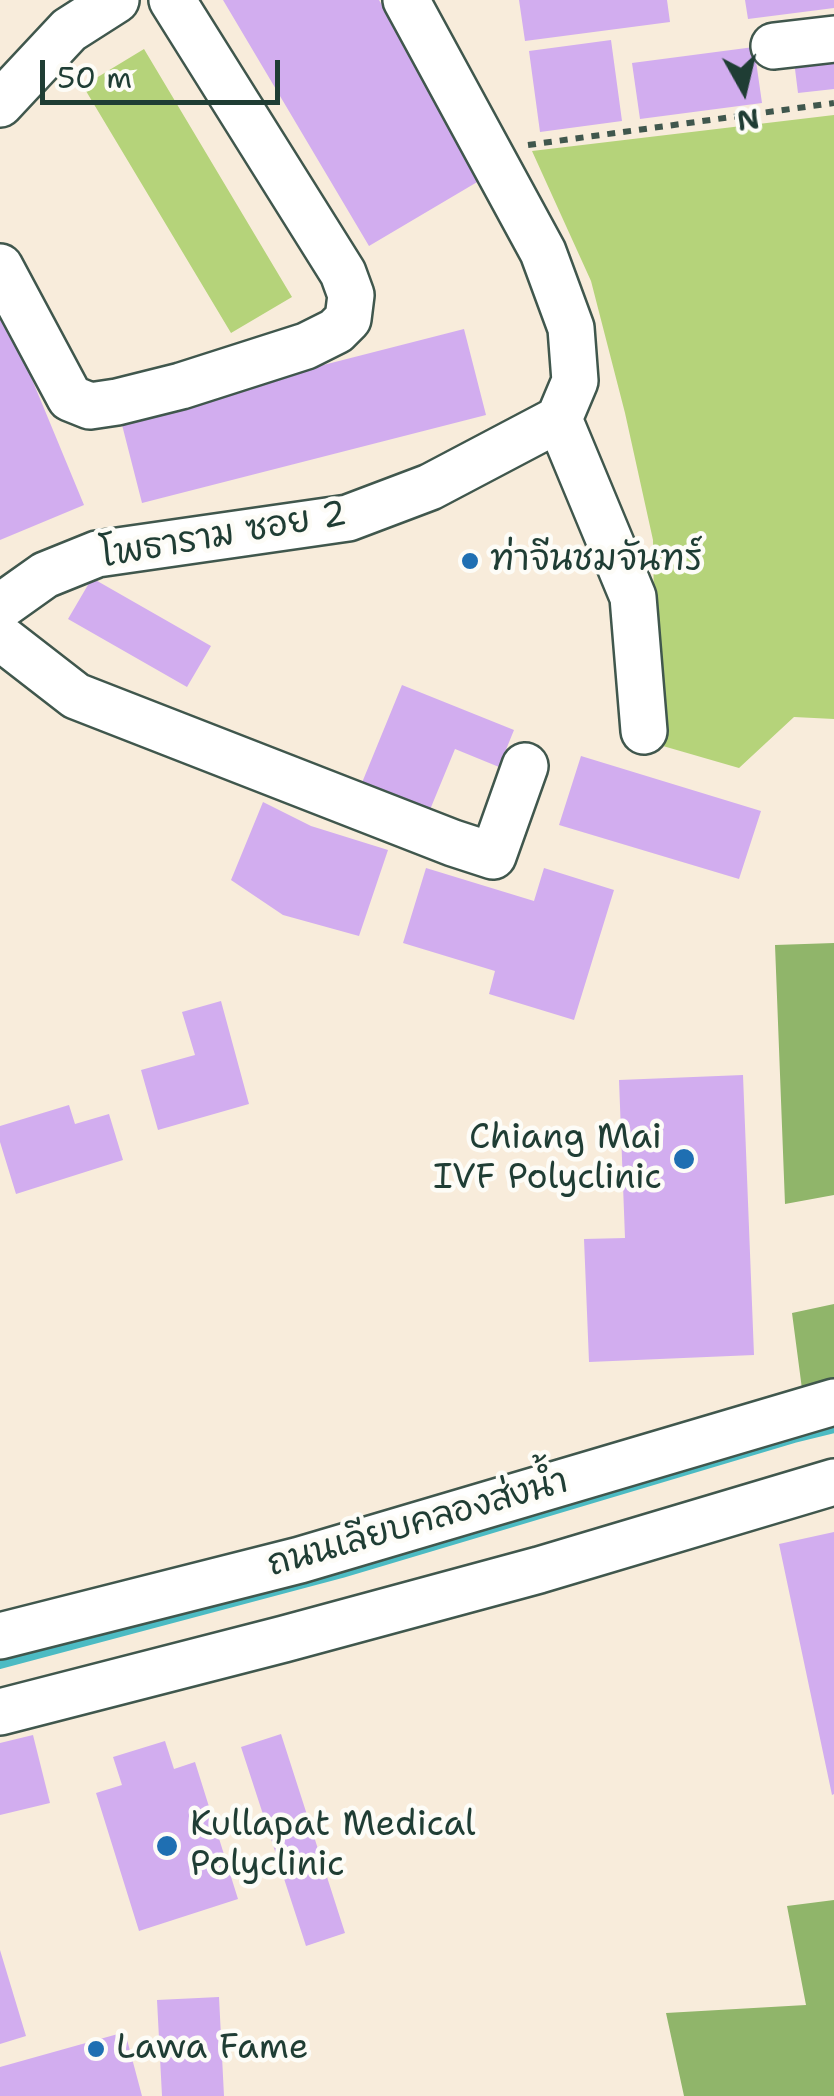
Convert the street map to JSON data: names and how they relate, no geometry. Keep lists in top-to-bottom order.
{
  "streets": {
    "street": ["โพธาราม ซอย 2", "ถนนเลียบคลองส่งน้ำ"]
  },
  "places": [
    "ท่าจีนชมจันทร์",
    "Chiang Mai IVF Polyclinic",
    "Kullapat Medical Polyclinic",
    "Lawa Fame"
  ],
  "scale_bar": "50 m",
  "north": "bottom"
}
